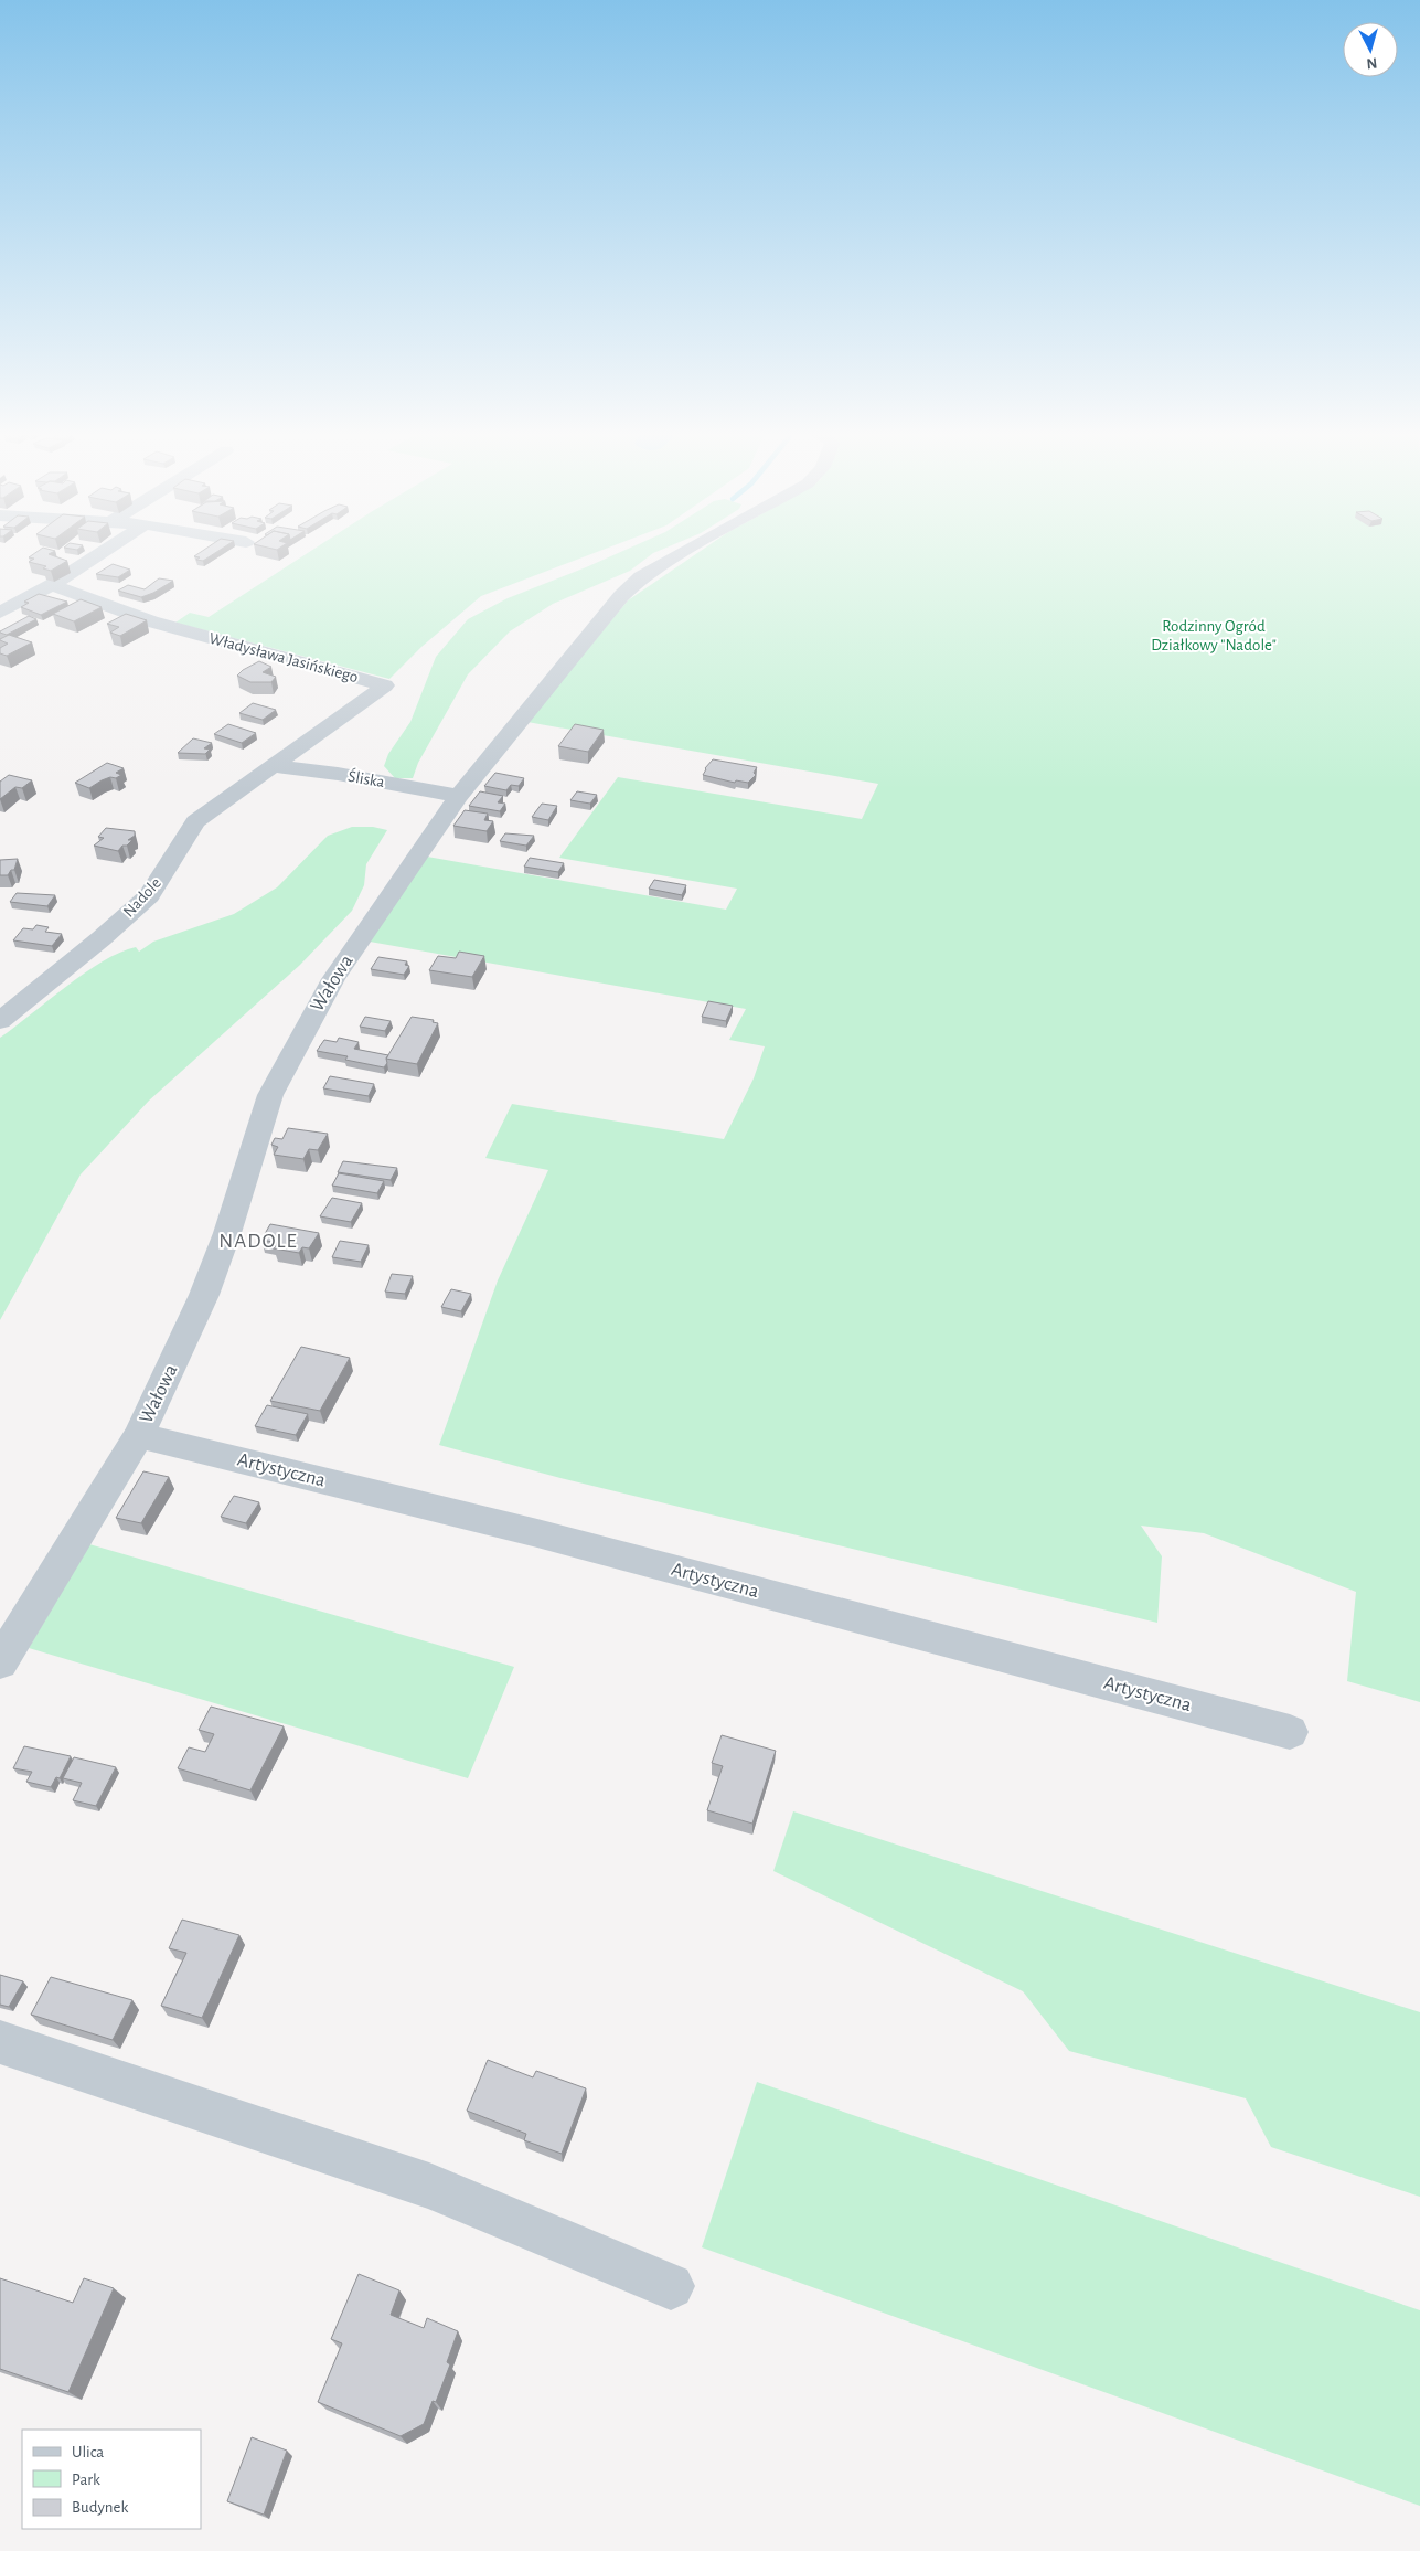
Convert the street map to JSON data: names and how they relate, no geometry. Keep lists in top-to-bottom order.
{
  "streets": {
    "street": [
      "Władysława Jasińskiego",
      "Śliska",
      "Nadole",
      "Wałowa",
      "Artystyczna"
    ]
  },
  "crossings": [
    ["Władysława Jasińskiego", "Śliska"],
    ["Władysława Jasińskiego", "Nadole"],
    ["Śliska", "Nadole"],
    ["Śliska", "Wałowa"],
    ["Wałowa", "Artystyczna"]
  ],
  "districts": ["NADOLE"],
  "parks": ["Rodzinny Ogród Działkowy \"Nadole\""],
  "legend": ["Ulica", "Park", "Budynek"],
  "north": "bottom"
}
